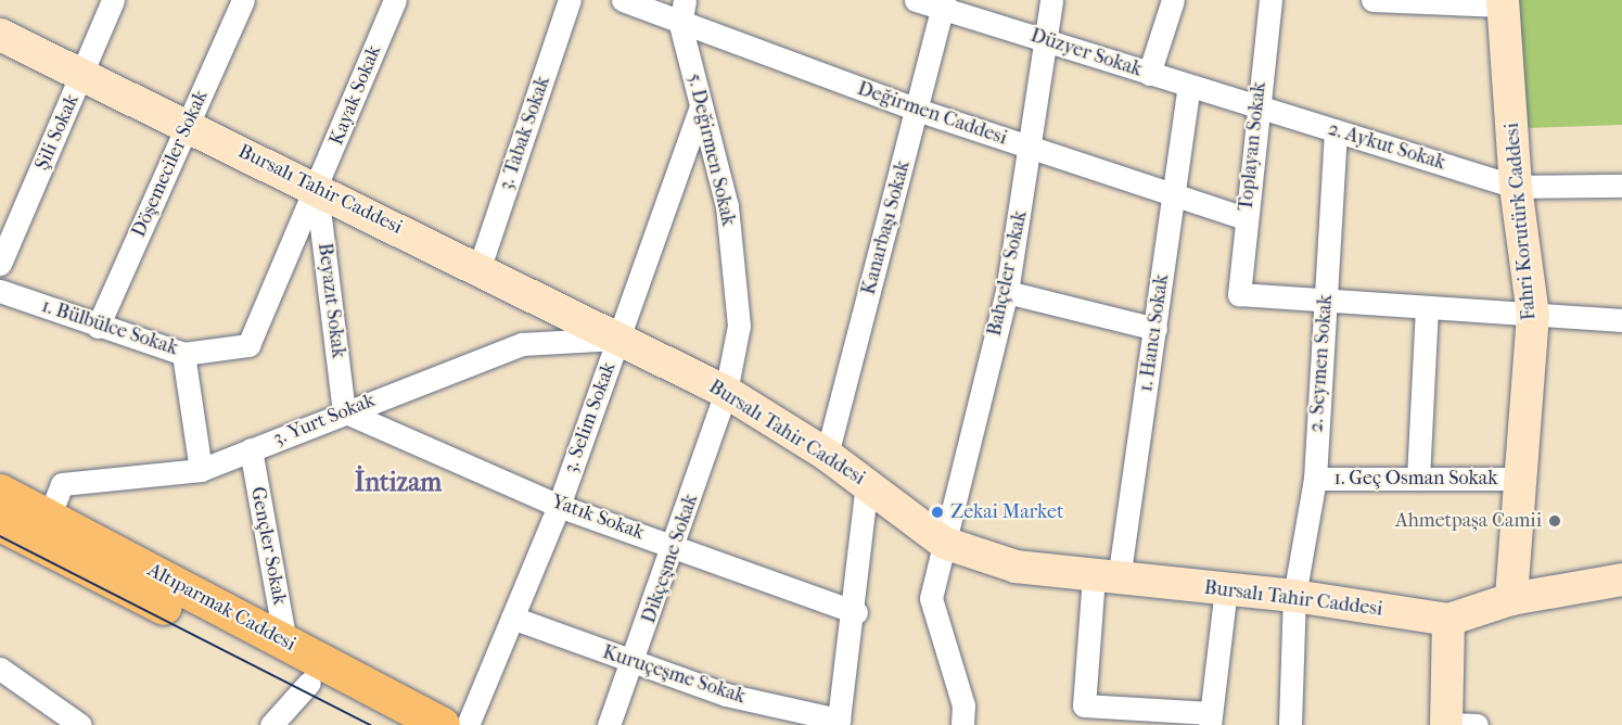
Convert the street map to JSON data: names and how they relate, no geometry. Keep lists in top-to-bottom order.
{
  "streets": {
    "main road": ["Bursalı Tahir Caddesi", "Fahri Korutürk Caddesi", "Altıparmak Caddesi"],
    "street": [
      "Düzyer Sokak",
      "Kayak Sokak",
      "Değirmen Caddesi",
      "Şili Sokak",
      "3. Tabak Sokak",
      "Toplayan Sokak",
      "2. Aykut Sokak",
      "5. Değirmen Sokak",
      "Döşemeciler Sokak",
      "Kanarbaşı Sokak",
      "Bahçeler Sokak",
      "Beyazıt Sokak",
      "1. Bülbülce Sokak",
      "1. Hancı Sokak",
      "2. Seymen Sokak",
      "3. Selim Sokak",
      "3. Yurt Sokak",
      "1. Geç Osman Sokak",
      "Yatık Sokak",
      "Gençler Sokak",
      "Dikçeşme Sokak",
      "Kuruçeşme Sokak"
    ]
  },
  "crossings": [
    ["Düzyer Sokak", "Toplayan Sokak"],
    ["Düzyer Sokak", "2. Aykut Sokak"],
    ["Düzyer Sokak", "Kanarbaşı Sokak"],
    ["Düzyer Sokak", "Bahçeler Sokak"],
    ["Düzyer Sokak", "1. Hancı Sokak"],
    ["Kayak Sokak", "Bursalı Tahir Caddesi"],
    ["Kayak Sokak", "Beyazıt Sokak"],
    ["Kayak Sokak", "1. Bülbülce Sokak"],
    ["Değirmen Caddesi", "Toplayan Sokak"],
    ["Değirmen Caddesi", "5. Değirmen Sokak"],
    ["Değirmen Caddesi", "Kanarbaşı Sokak"],
    ["Değirmen Caddesi", "Bahçeler Sokak"],
    ["Değirmen Caddesi", "1. Hancı Sokak"],
    ["Şili Sokak", "Bursalı Tahir Caddesi"],
    ["3. Tabak Sokak", "Bursalı Tahir Caddesi"],
    ["Toplayan Sokak", "2. Aykut Sokak"],
    ["Toplayan Sokak", "2. Seymen Sokak"],
    ["2. Aykut Sokak", "Fahri Korutürk Caddesi"],
    ["2. Aykut Sokak", "2. Seymen Sokak"],
    ["5. Değirmen Sokak", "Bursalı Tahir Caddesi"],
    ["5. Değirmen Sokak", "3. Selim Sokak"],
    ["5. Değirmen Sokak", "Dikçeşme Sokak"],
    ["Döşemeciler Sokak", "Bursalı Tahir Caddesi"],
    ["Döşemeciler Sokak", "1. Bülbülce Sokak"],
    ["Bursalı Tahir Caddesi", "Fahri Korutürk Caddesi"],
    ["Bursalı Tahir Caddesi", "Kanarbaşı Sokak"],
    ["Bursalı Tahir Caddesi", "Bahçeler Sokak"],
    ["Bursalı Tahir Caddesi", "Beyazıt Sokak"],
    ["Bursalı Tahir Caddesi", "1. Bülbülce Sokak"],
    ["Bursalı Tahir Caddesi", "1. Hancı Sokak"],
    ["Bursalı Tahir Caddesi", "2. Seymen Sokak"],
    ["Bursalı Tahir Caddesi", "3. Selim Sokak"],
    ["Bursalı Tahir Caddesi", "3. Yurt Sokak"],
    ["Bursalı Tahir Caddesi", "Dikçeşme Sokak"],
    ["Fahri Korutürk Caddesi", "1. Geç Osman Sokak"],
    ["Beyazıt Sokak", "1. Bülbülce Sokak"],
    ["Beyazıt Sokak", "3. Yurt Sokak"],
    ["Beyazıt Sokak", "Yatık Sokak"],
    ["2. Seymen Sokak", "1. Geç Osman Sokak"],
    ["3. Selim Sokak", "3. Yurt Sokak"],
    ["3. Selim Sokak", "Yatık Sokak"],
    ["3. Selim Sokak", "Kuruçeşme Sokak"],
    ["3. Yurt Sokak", "Yatık Sokak"],
    ["3. Yurt Sokak", "Gençler Sokak"],
    ["3. Yurt Sokak", "Altıparmak Caddesi"],
    ["Yatık Sokak", "Dikçeşme Sokak"],
    ["Yatık Sokak", "Kuruçeşme Sokak"],
    ["Gençler Sokak", "Altıparmak Caddesi"],
    ["Dikçeşme Sokak", "Kuruçeşme Sokak"]
  ],
  "districts": ["İntizam"],
  "places": ["Zekai Market", "Ahmetpaşa Camii"]
}
